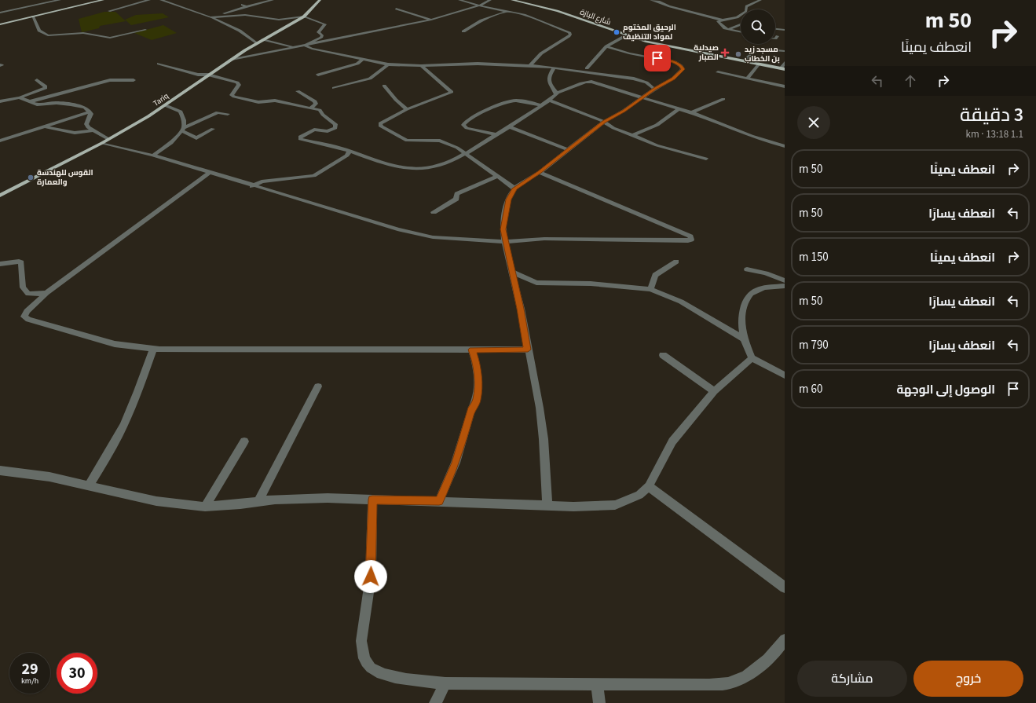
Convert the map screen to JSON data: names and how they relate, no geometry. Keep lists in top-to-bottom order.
{
  "streets": {
    "main road": ["شارع البازة", "Tariq"]
  },
  "places": {
    "other": ["الرحيق المختوم لمواد التنظيف", "مسجد زيد بن الخطاب", "القوس للهندسة والعمارة"],
    "health": ["صيدلية الصبار"]
  },
  "page": {
    "turn": ["50 m", "انعطف يمينًا"],
    "heading": ["3 دقيقة", "1.1 km · 13:18"],
    "list": [
      {
        "name": "انعطف يمينًا",
        "value": "50 m"
      },
      {
        "name": "انعطف يسارًا",
        "value": "50 m"
      },
      {
        "name": "انعطف يمينًا",
        "value": "150 m"
      },
      {
        "name": "انعطف يسارًا",
        "value": "50 m"
      },
      {
        "name": "انعطف يسارًا",
        "value": "790 m"
      },
      {
        "name": "الوصول إلى الوجهة",
        "value": "60 m"
      }
    ],
    "speed": "29 km/h",
    "limit": "30",
    "buttons": ["خروج", "مشاركة"]
  }
}
